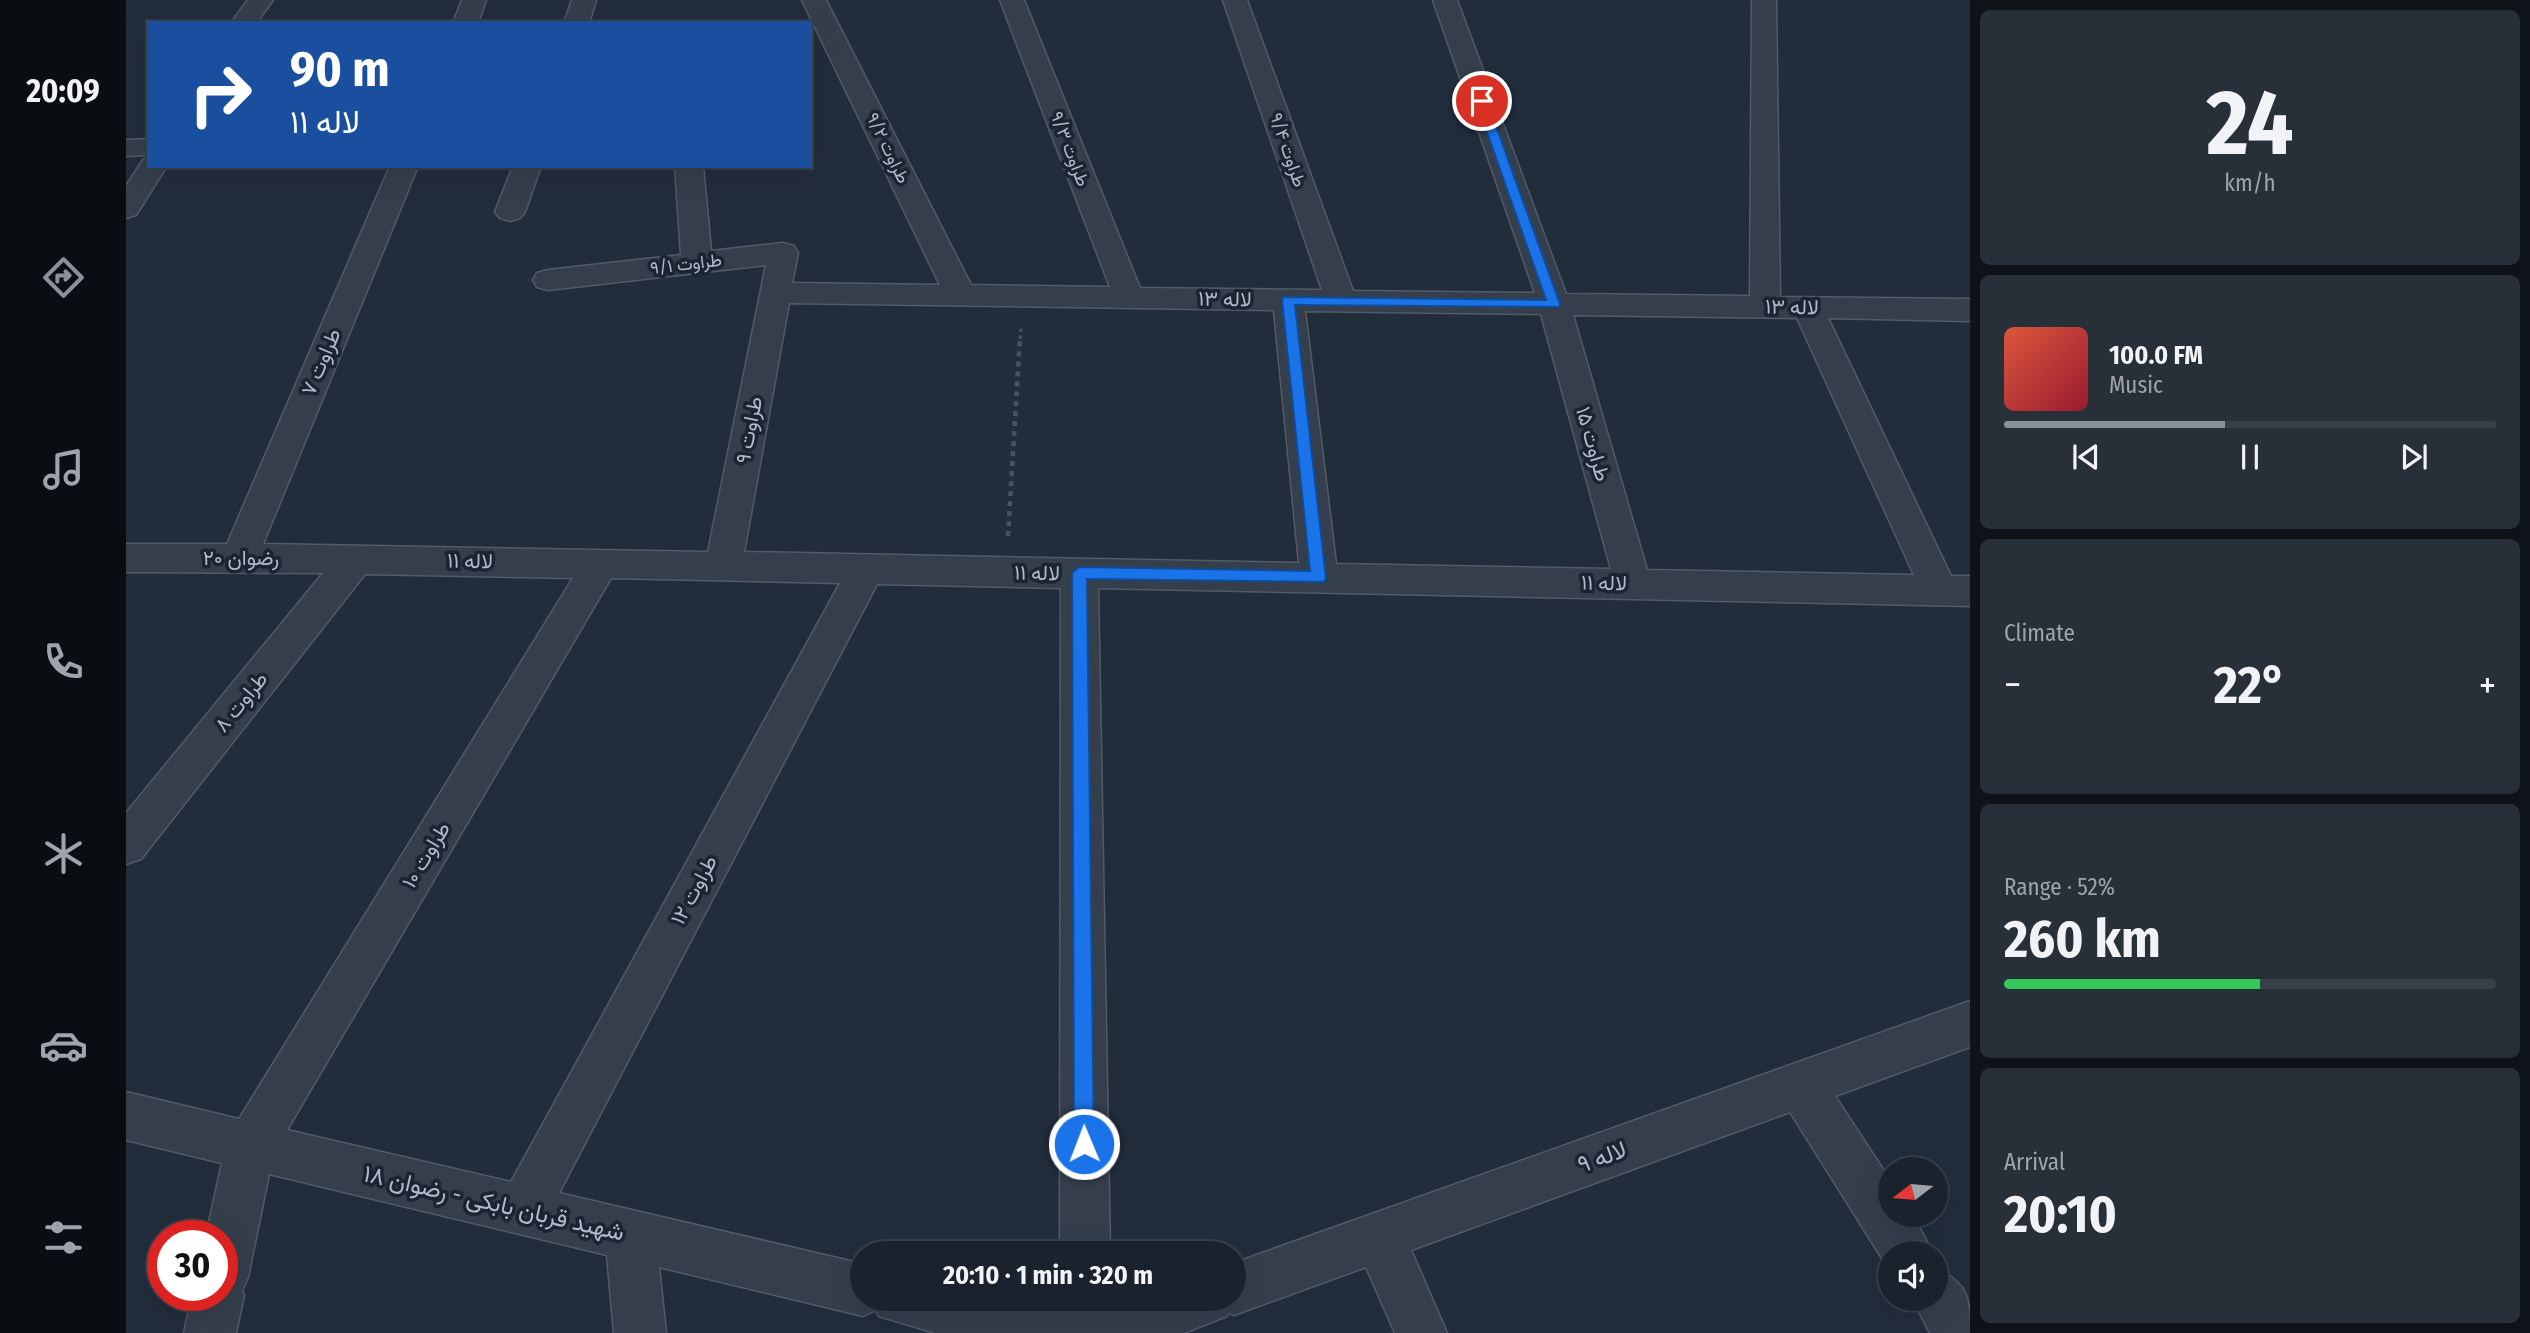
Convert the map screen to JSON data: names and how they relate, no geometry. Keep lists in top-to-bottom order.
{
  "streets": {
    "street": [
      "طراوت ۹/۲",
      "طراوت ۹/۳",
      "طراوت ۹/۴",
      "طراوت ۹/۱",
      "لاله ۱۳",
      "طراوت ۷",
      "طراوت ۹",
      "طراوت ۱۵",
      "رضوان ۲۰",
      "لاله ۱۱",
      "طراوت ۸",
      "طراوت ۱۰",
      "طراوت ۱۲",
      "لاله ۹",
      "شهید قربان بابکی - رضوان ۱۸"
    ]
  },
  "crossings": [
    ["طراوت ۹/۲", "لاله ۱۳"],
    ["طراوت ۹/۳", "لاله ۱۳"],
    ["طراوت ۹/۴", "لاله ۱۳"],
    ["طراوت ۹/۱", "لاله ۱۳"],
    ["طراوت ۹/۱", "طراوت ۹"],
    ["لاله ۱۳", "طراوت ۹"],
    ["لاله ۱۳", "طراوت ۱۵"],
    ["طراوت ۷", "رضوان ۲۰"],
    ["طراوت ۹", "لاله ۱۱"],
    ["طراوت ۱۵", "لاله ۱۱"],
    ["رضوان ۲۰", "لاله ۱۱"],
    ["رضوان ۲۰", "طراوت ۸"],
    ["لاله ۱۱", "طراوت ۸"],
    ["لاله ۱۱", "طراوت ۱۰"],
    ["لاله ۱۱", "طراوت ۱۲"],
    ["طراوت ۱۰", "شهید قربان بابکی - رضوان ۱۸"],
    ["طراوت ۱۲", "شهید قربان بابکی - رضوان ۱۸"]
  ],
  "north": "left",
  "page": {
    "tabs": "20:09",
    "tile": [
      ["24", "km/h"],
      "Climate",
      ["Range · 52%", "260 km"],
      ["Arrival", "20:10"]
    ],
    "turn": ["90 m", "لاله ۱۱"],
    "song": ["100.0 FM", "Music"],
    "heat": ["−", "22°", "+"],
    "limit": "30",
    "trip": "20:10 · 1 min · 320 m"
  }
}
